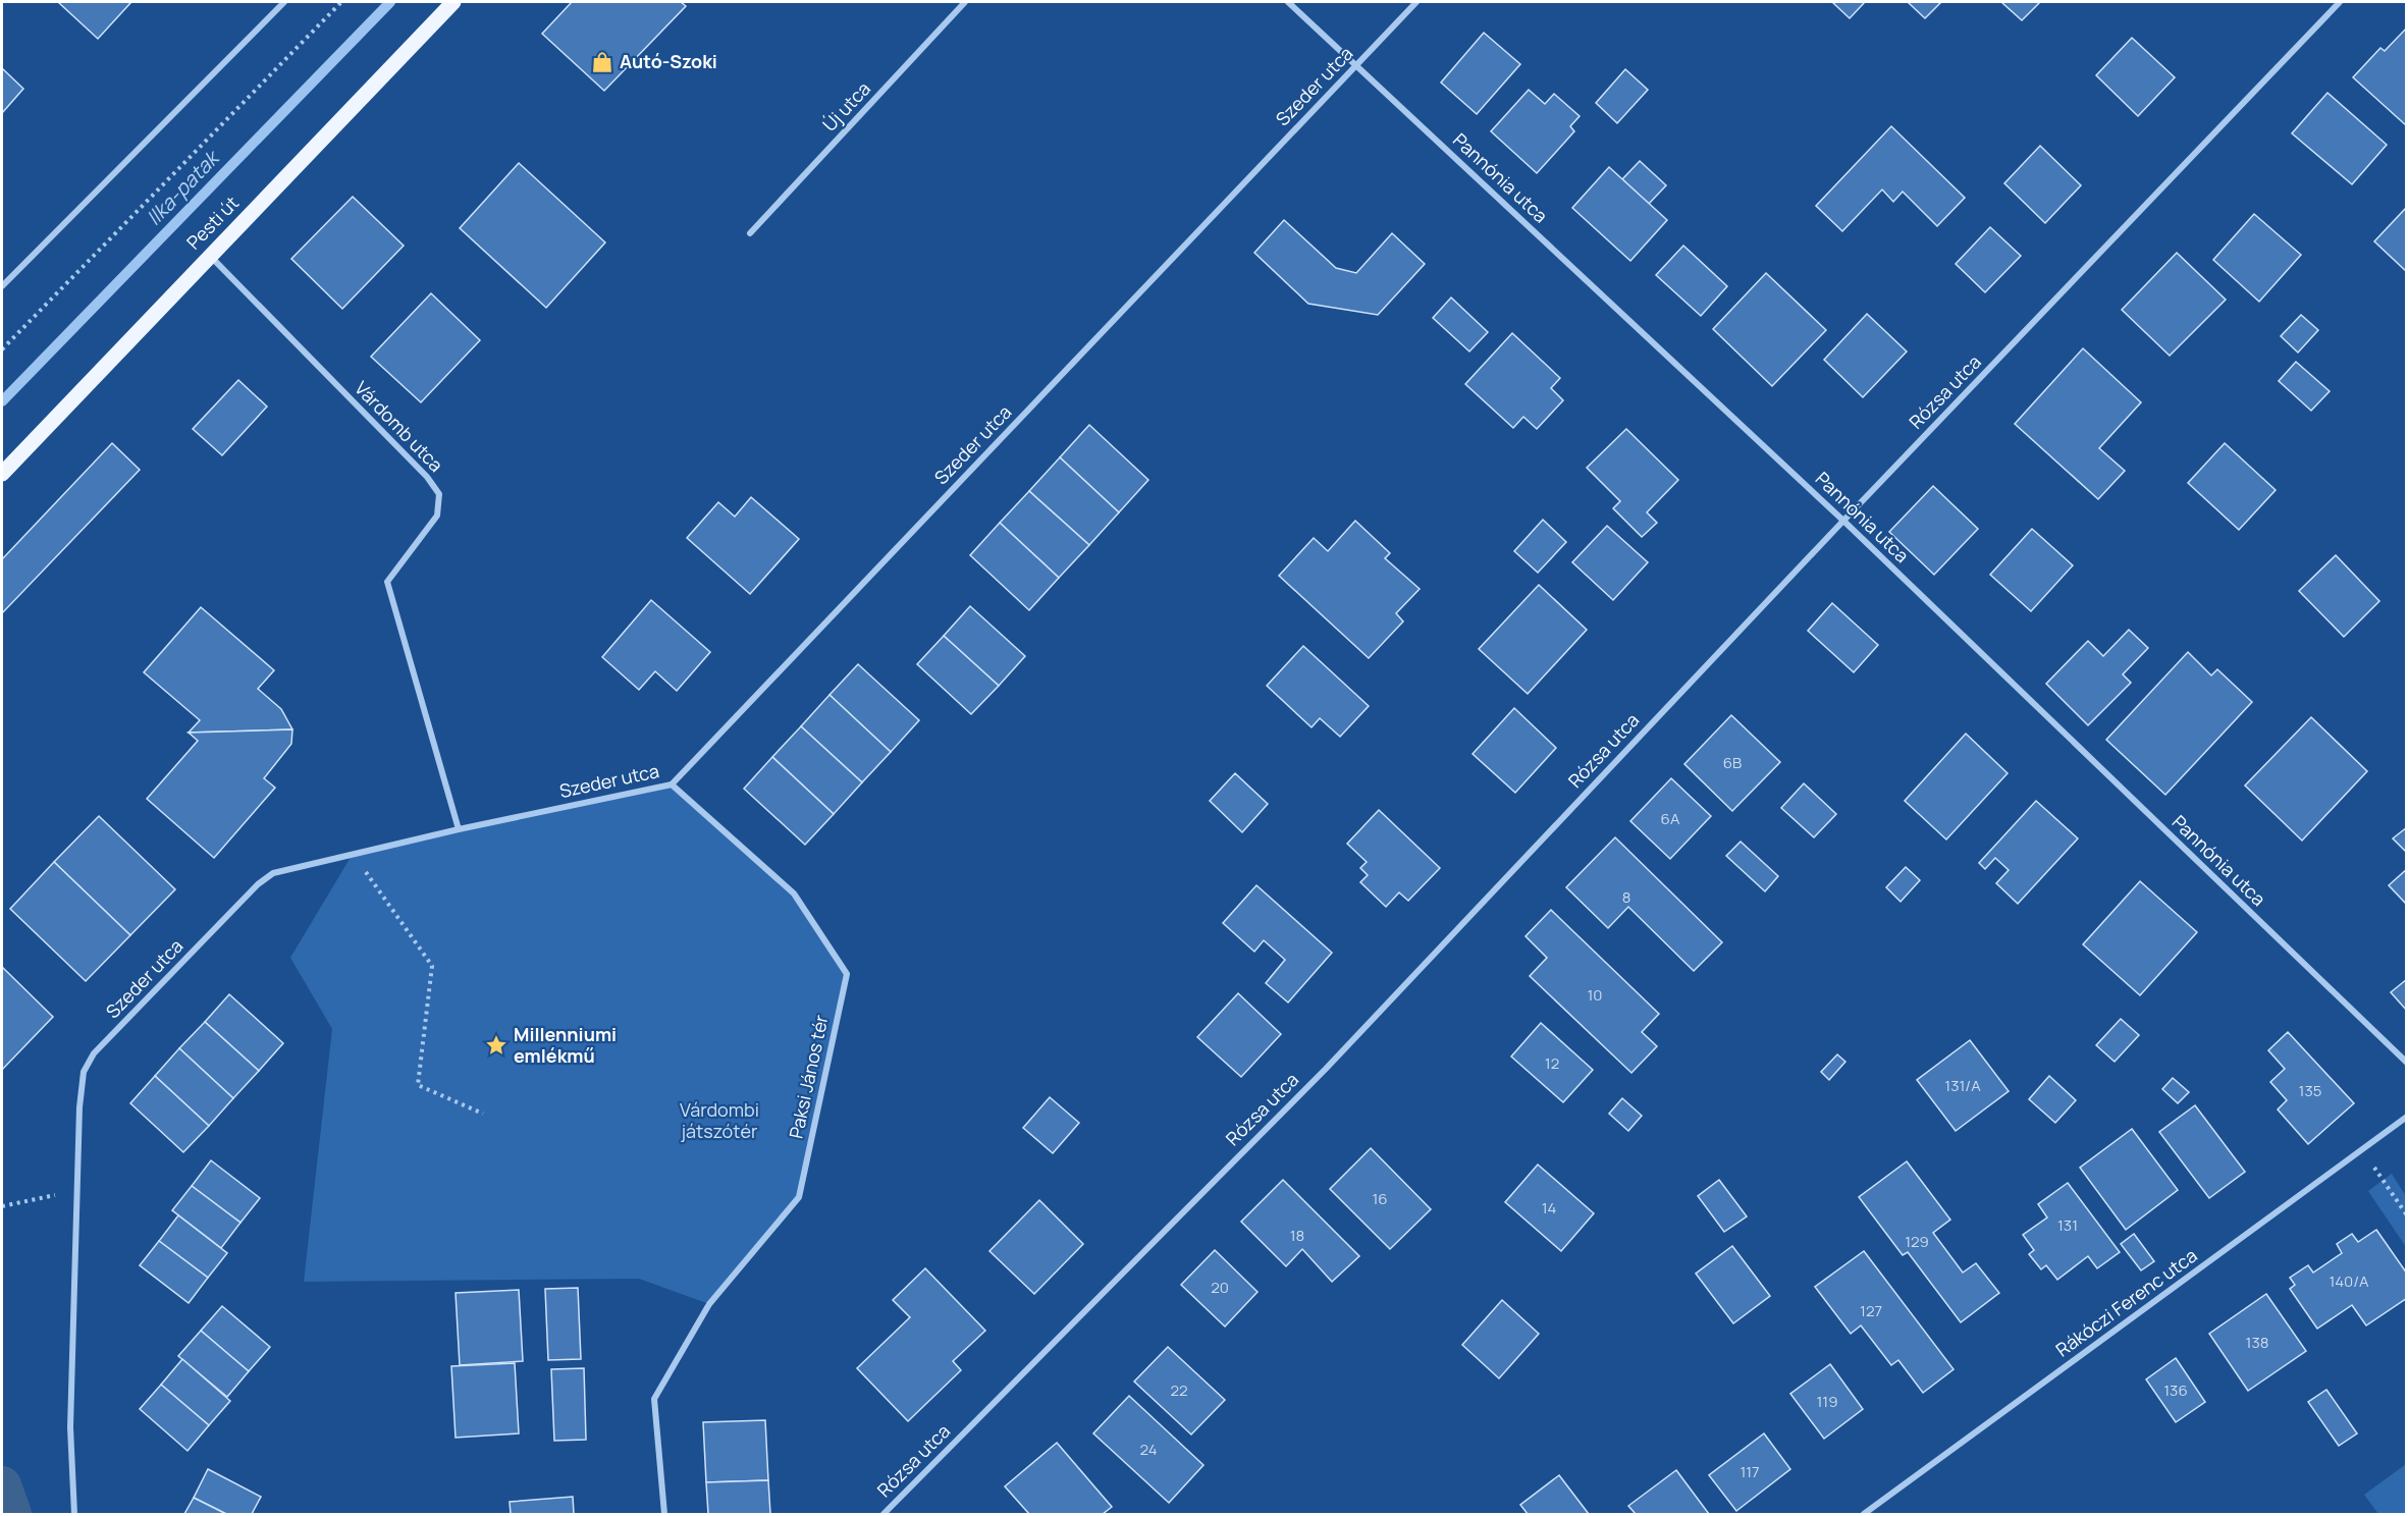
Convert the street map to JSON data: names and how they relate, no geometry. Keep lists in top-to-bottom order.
{
  "streets": {
    "main road": ["Pesti út"],
    "street": [
      "Szeder utca",
      "Új utca",
      "Pannónia utca",
      "Rózsa utca",
      "Várdomb utca",
      "Paksi János tér",
      "Rákóczi Ferenc utca"
    ]
  },
  "crossings": [
    ["Szeder utca", "Pannónia utca"],
    ["Szeder utca", "Várdomb utca"],
    ["Szeder utca", "Paksi János tér"],
    ["Pannónia utca", "Rózsa utca"],
    ["Pesti út", "Várdomb utca"]
  ],
  "water": ["Ilka-patak"],
  "parks": ["Várdombi játszótér"],
  "places": {
    "shop": ["Autó-Szoki"],
    "place": ["Millenniumi emlékmű"]
  },
  "house_numbers": [
    "6B",
    "6A",
    "8",
    "10",
    "12",
    "131/A",
    "135",
    "16",
    "14",
    "131",
    "18",
    "129",
    "140/A",
    "20",
    "127",
    "138",
    "22",
    "136",
    "119",
    "24",
    "117"
  ]
}
